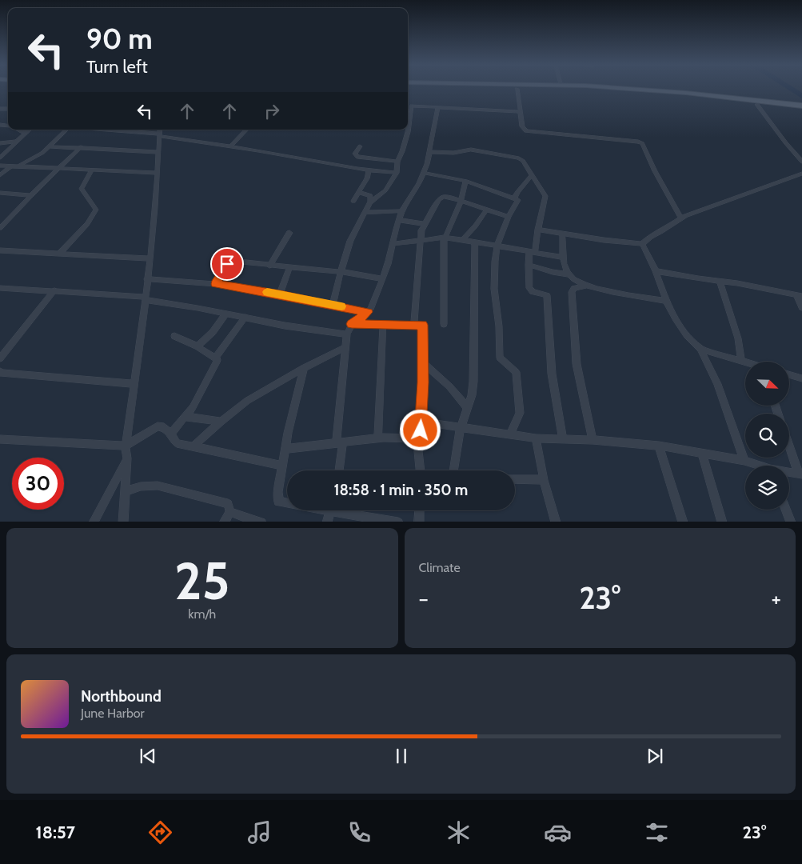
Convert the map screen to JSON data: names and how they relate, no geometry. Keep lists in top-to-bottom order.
{
  "north": "bottom right",
  "page": {
    "turn": ["90 m", "Turn left"],
    "limit": "30",
    "trip": "18:58 · 1 min · 350 m",
    "tile": [
      ["25", "km/h"],
      "Climate"
    ],
    "heat": ["−", "23°", "+"],
    "song": ["Northbound", "June Harbor"],
    "tabs": ["18:57", "23°"]
  }
}
